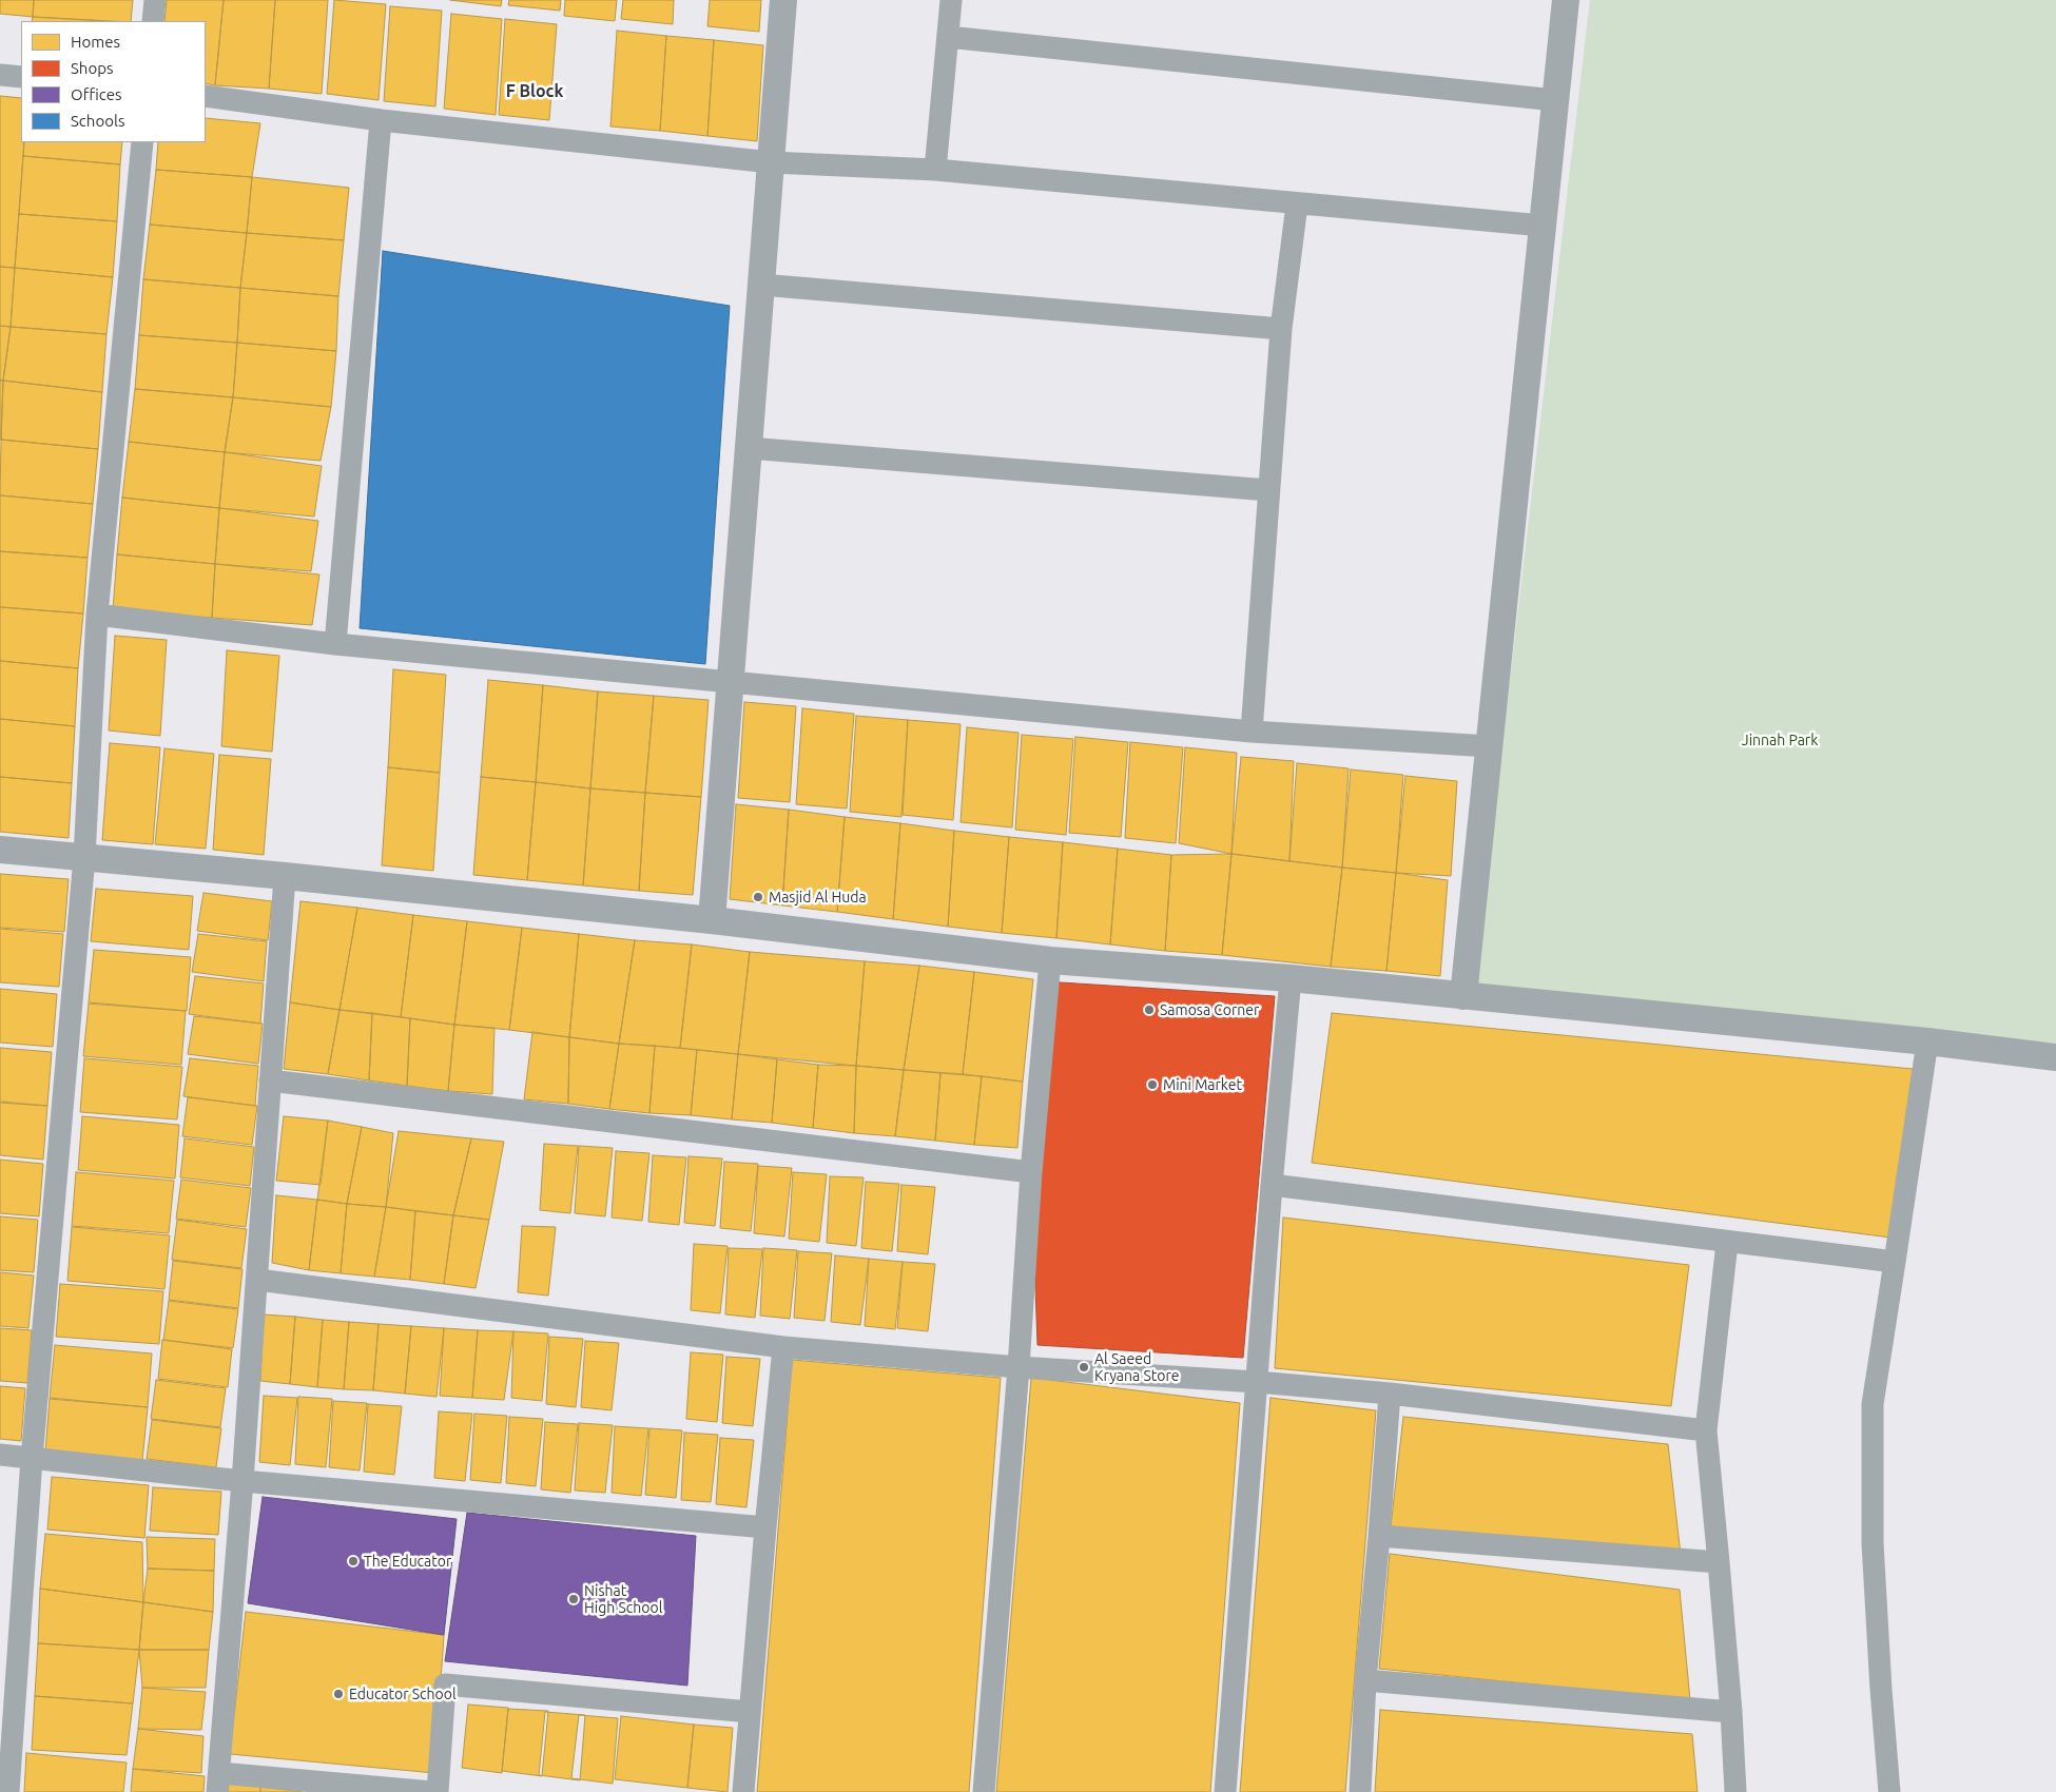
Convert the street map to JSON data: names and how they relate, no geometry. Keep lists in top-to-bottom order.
{
  "districts": ["F Block"],
  "parks": ["Jinnah Park"],
  "places": [
    "Masjid Al Huda",
    "Samosa Corner",
    "Mini Market",
    "Al Saeed Kryana Store",
    "The Educator",
    "Nishat High School",
    "Educator School"
  ],
  "legend": [
    "Homes",
    "Shops",
    "Offices",
    "Schools"
  ]
}
